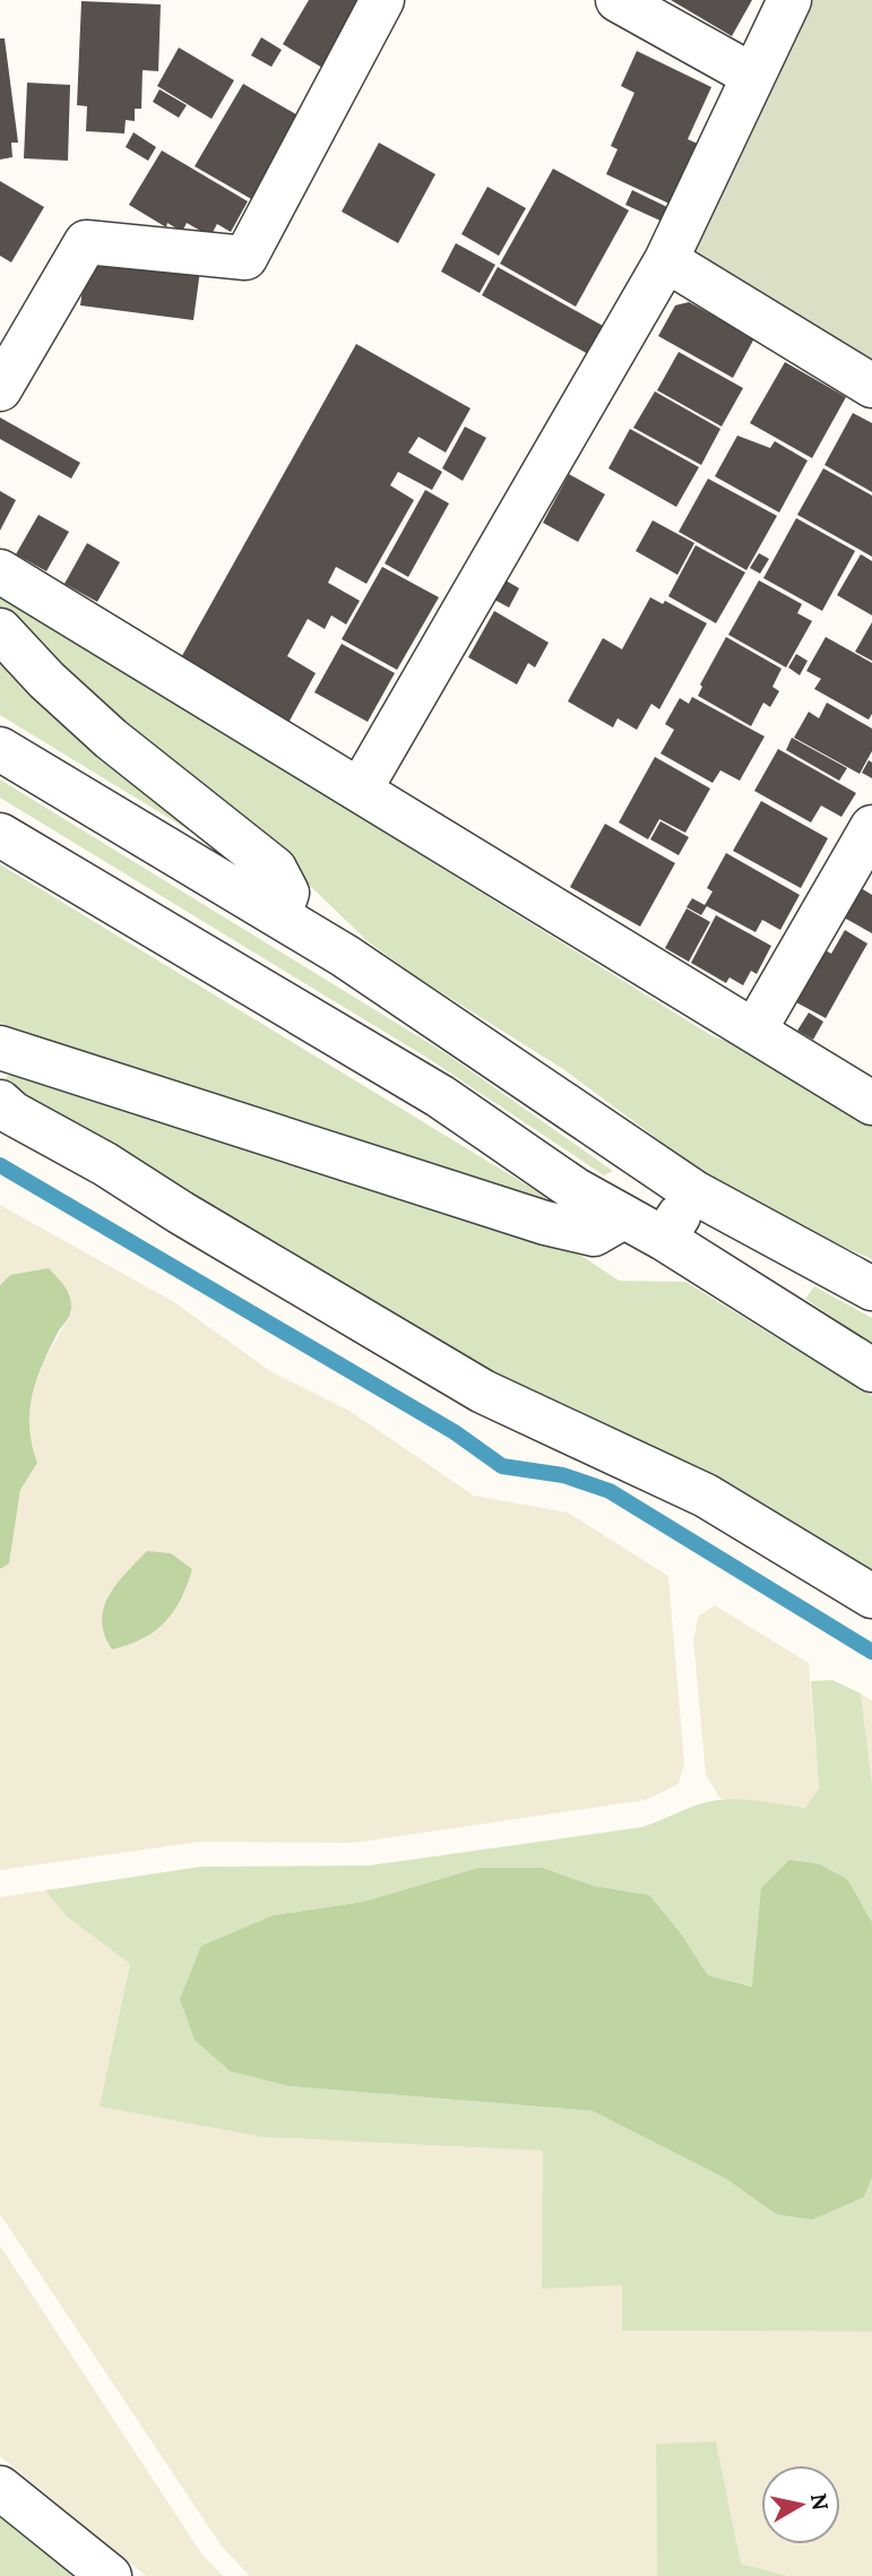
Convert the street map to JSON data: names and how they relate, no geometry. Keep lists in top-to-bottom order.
{
  "north": "right"
}
